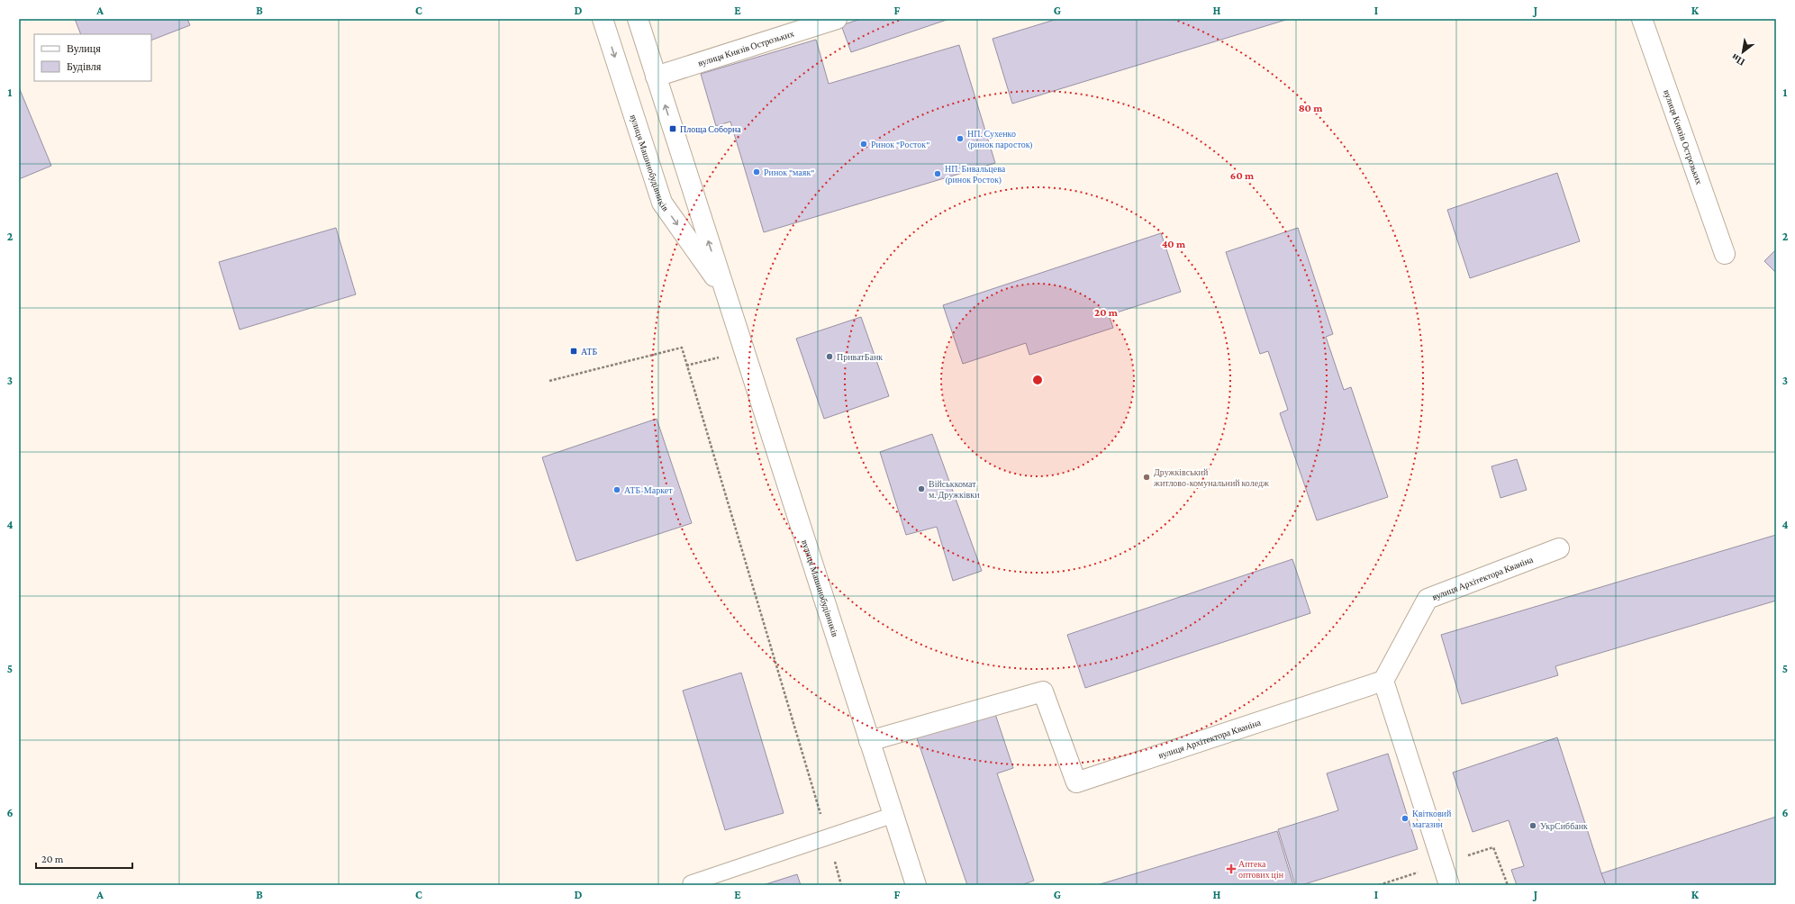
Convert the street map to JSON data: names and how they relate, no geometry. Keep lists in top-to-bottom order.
{
  "streets": {
    "street": ["вулиця Князів Острозьких", "вулиця Машинобудівників", "вулиця Архітектора Кваніна"]
  },
  "crossings": [
    ["вулиця Князів Острозьких", "вулиця Машинобудівників"],
    ["вулиця Машинобудівників", "вулиця Архітектора Кваніна"]
  ],
  "places": {
    "transit": ["Площа Соборна", "АТБ"],
    "other": [
      "НП. Сухенко (ринок паросток)",
      "Ринок \"Росток\"",
      "Ринок \"маяк\"",
      "НП. Бивальцева (ринок Росток)",
      "ПриватБанк",
      "Дружківський житлово-комунальний коледж",
      "Військкомат м. Дружківки",
      "АТБ-Маркет",
      "Квітковий магазин",
      "УкрСиббанк"
    ],
    "health": ["Аптека оптових цін"]
  },
  "legend": ["Вулиця", "Будівля"],
  "scale_bar": "20 m",
  "north": "bottom left",
  "grid": {
    "columns": [
      "A",
      "B",
      "C",
      "D",
      "E",
      "F",
      "G",
      "H",
      "I",
      "J",
      "K"
    ],
    "rows": [
      "1",
      "2",
      "3",
      "4",
      "5",
      "6"
    ]
  },
  "rings": [
    "80 m",
    "60 m",
    "40 m",
    "20 m"
  ]
}
